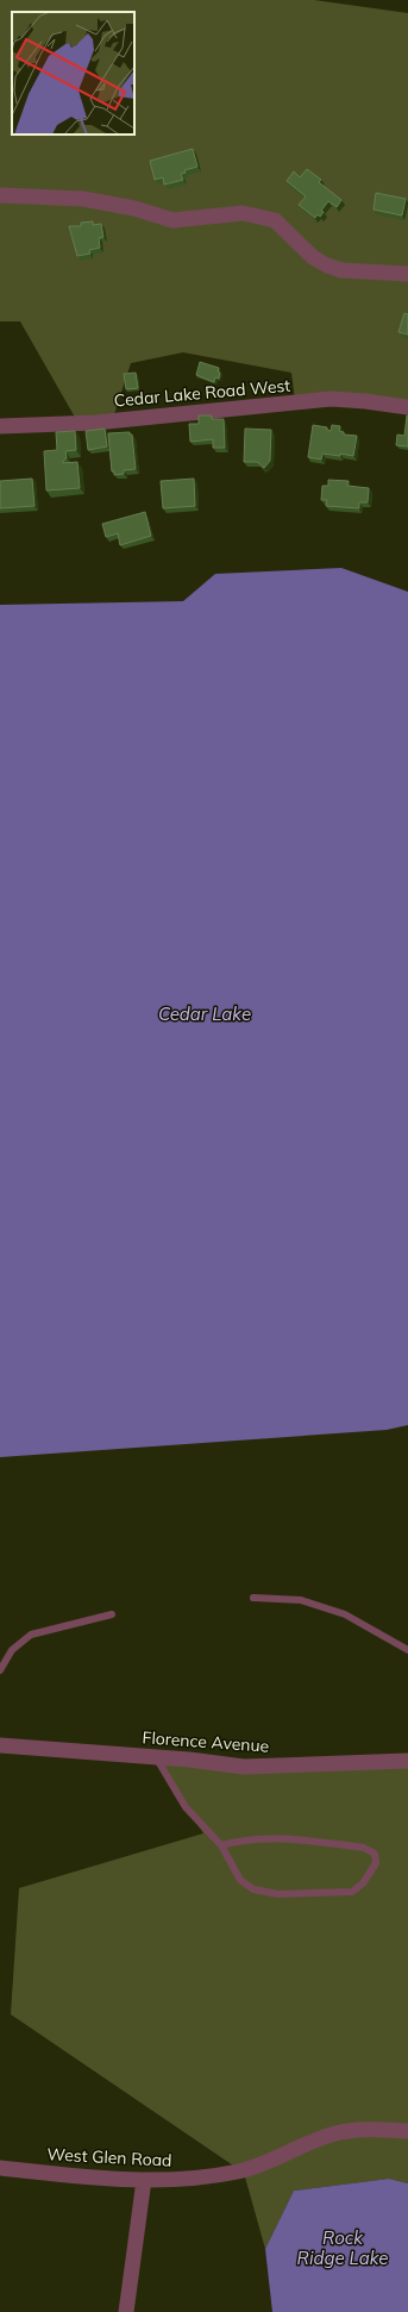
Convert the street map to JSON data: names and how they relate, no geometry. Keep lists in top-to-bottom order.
{
  "streets": {
    "street": ["Cedar Lake Road West", "Florence Avenue", "West Glen Road"]
  },
  "water": ["Cedar Lake", "Rock Ridge Lake"]
}
